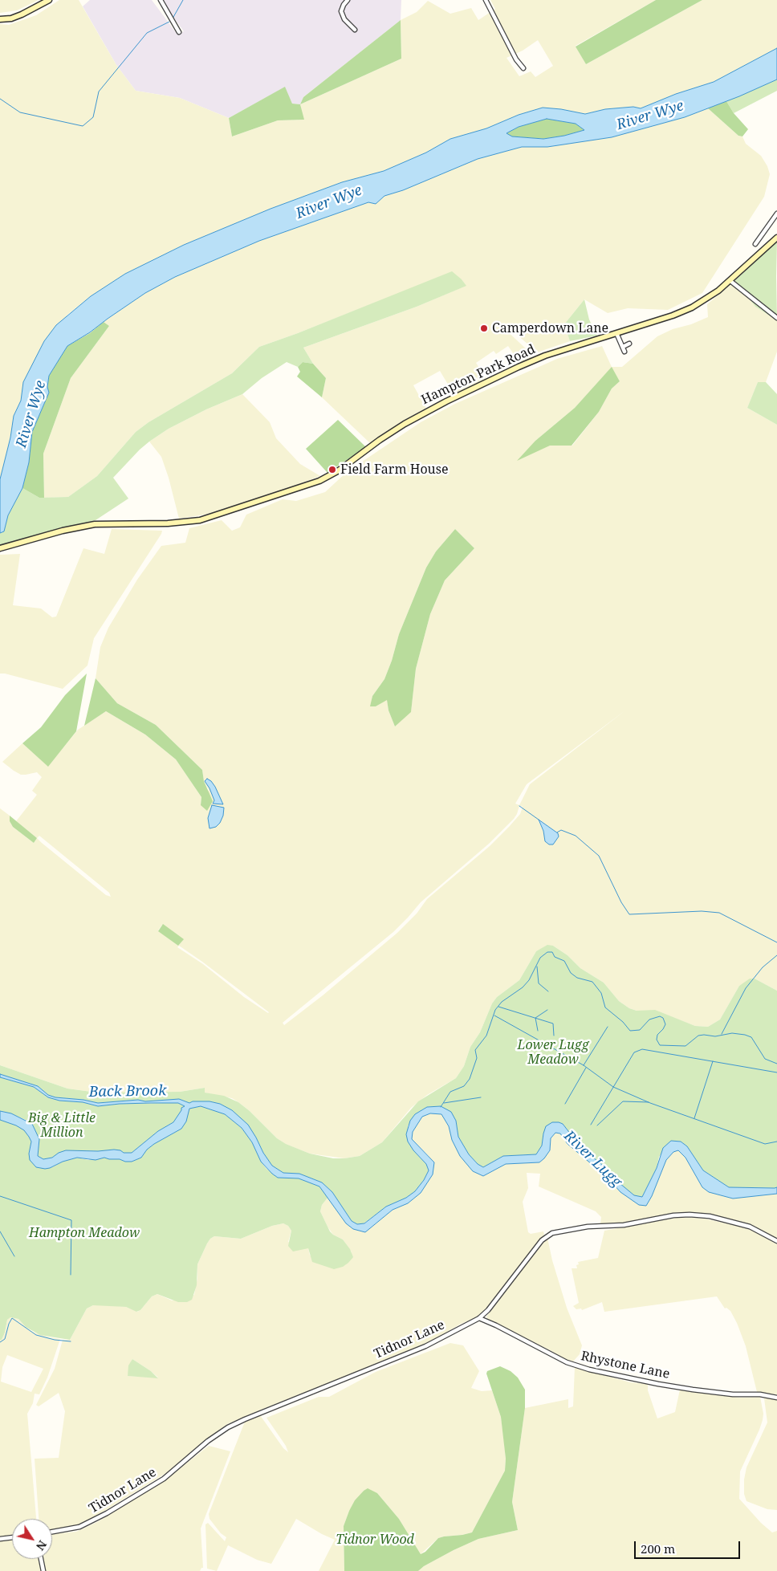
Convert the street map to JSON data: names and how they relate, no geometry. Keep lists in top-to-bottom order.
{
  "streets": {
    "main road": ["Hampton Park Road"],
    "street": ["Tidnor Lane", "Rhystone Lane"]
  },
  "crossings": [
    ["Tidnor Lane", "Rhystone Lane"]
  ],
  "water": ["River Wye", "Back Brook", "River Lugg"],
  "parks": [
    "Lower Lugg Meadow",
    "Big & Little Million",
    "Hampton Meadow",
    "Tidnor Wood"
  ],
  "places": ["Camperdown Lane", "Field Farm House"],
  "scale_bar": "200 m",
  "north": "bottom right"
}
